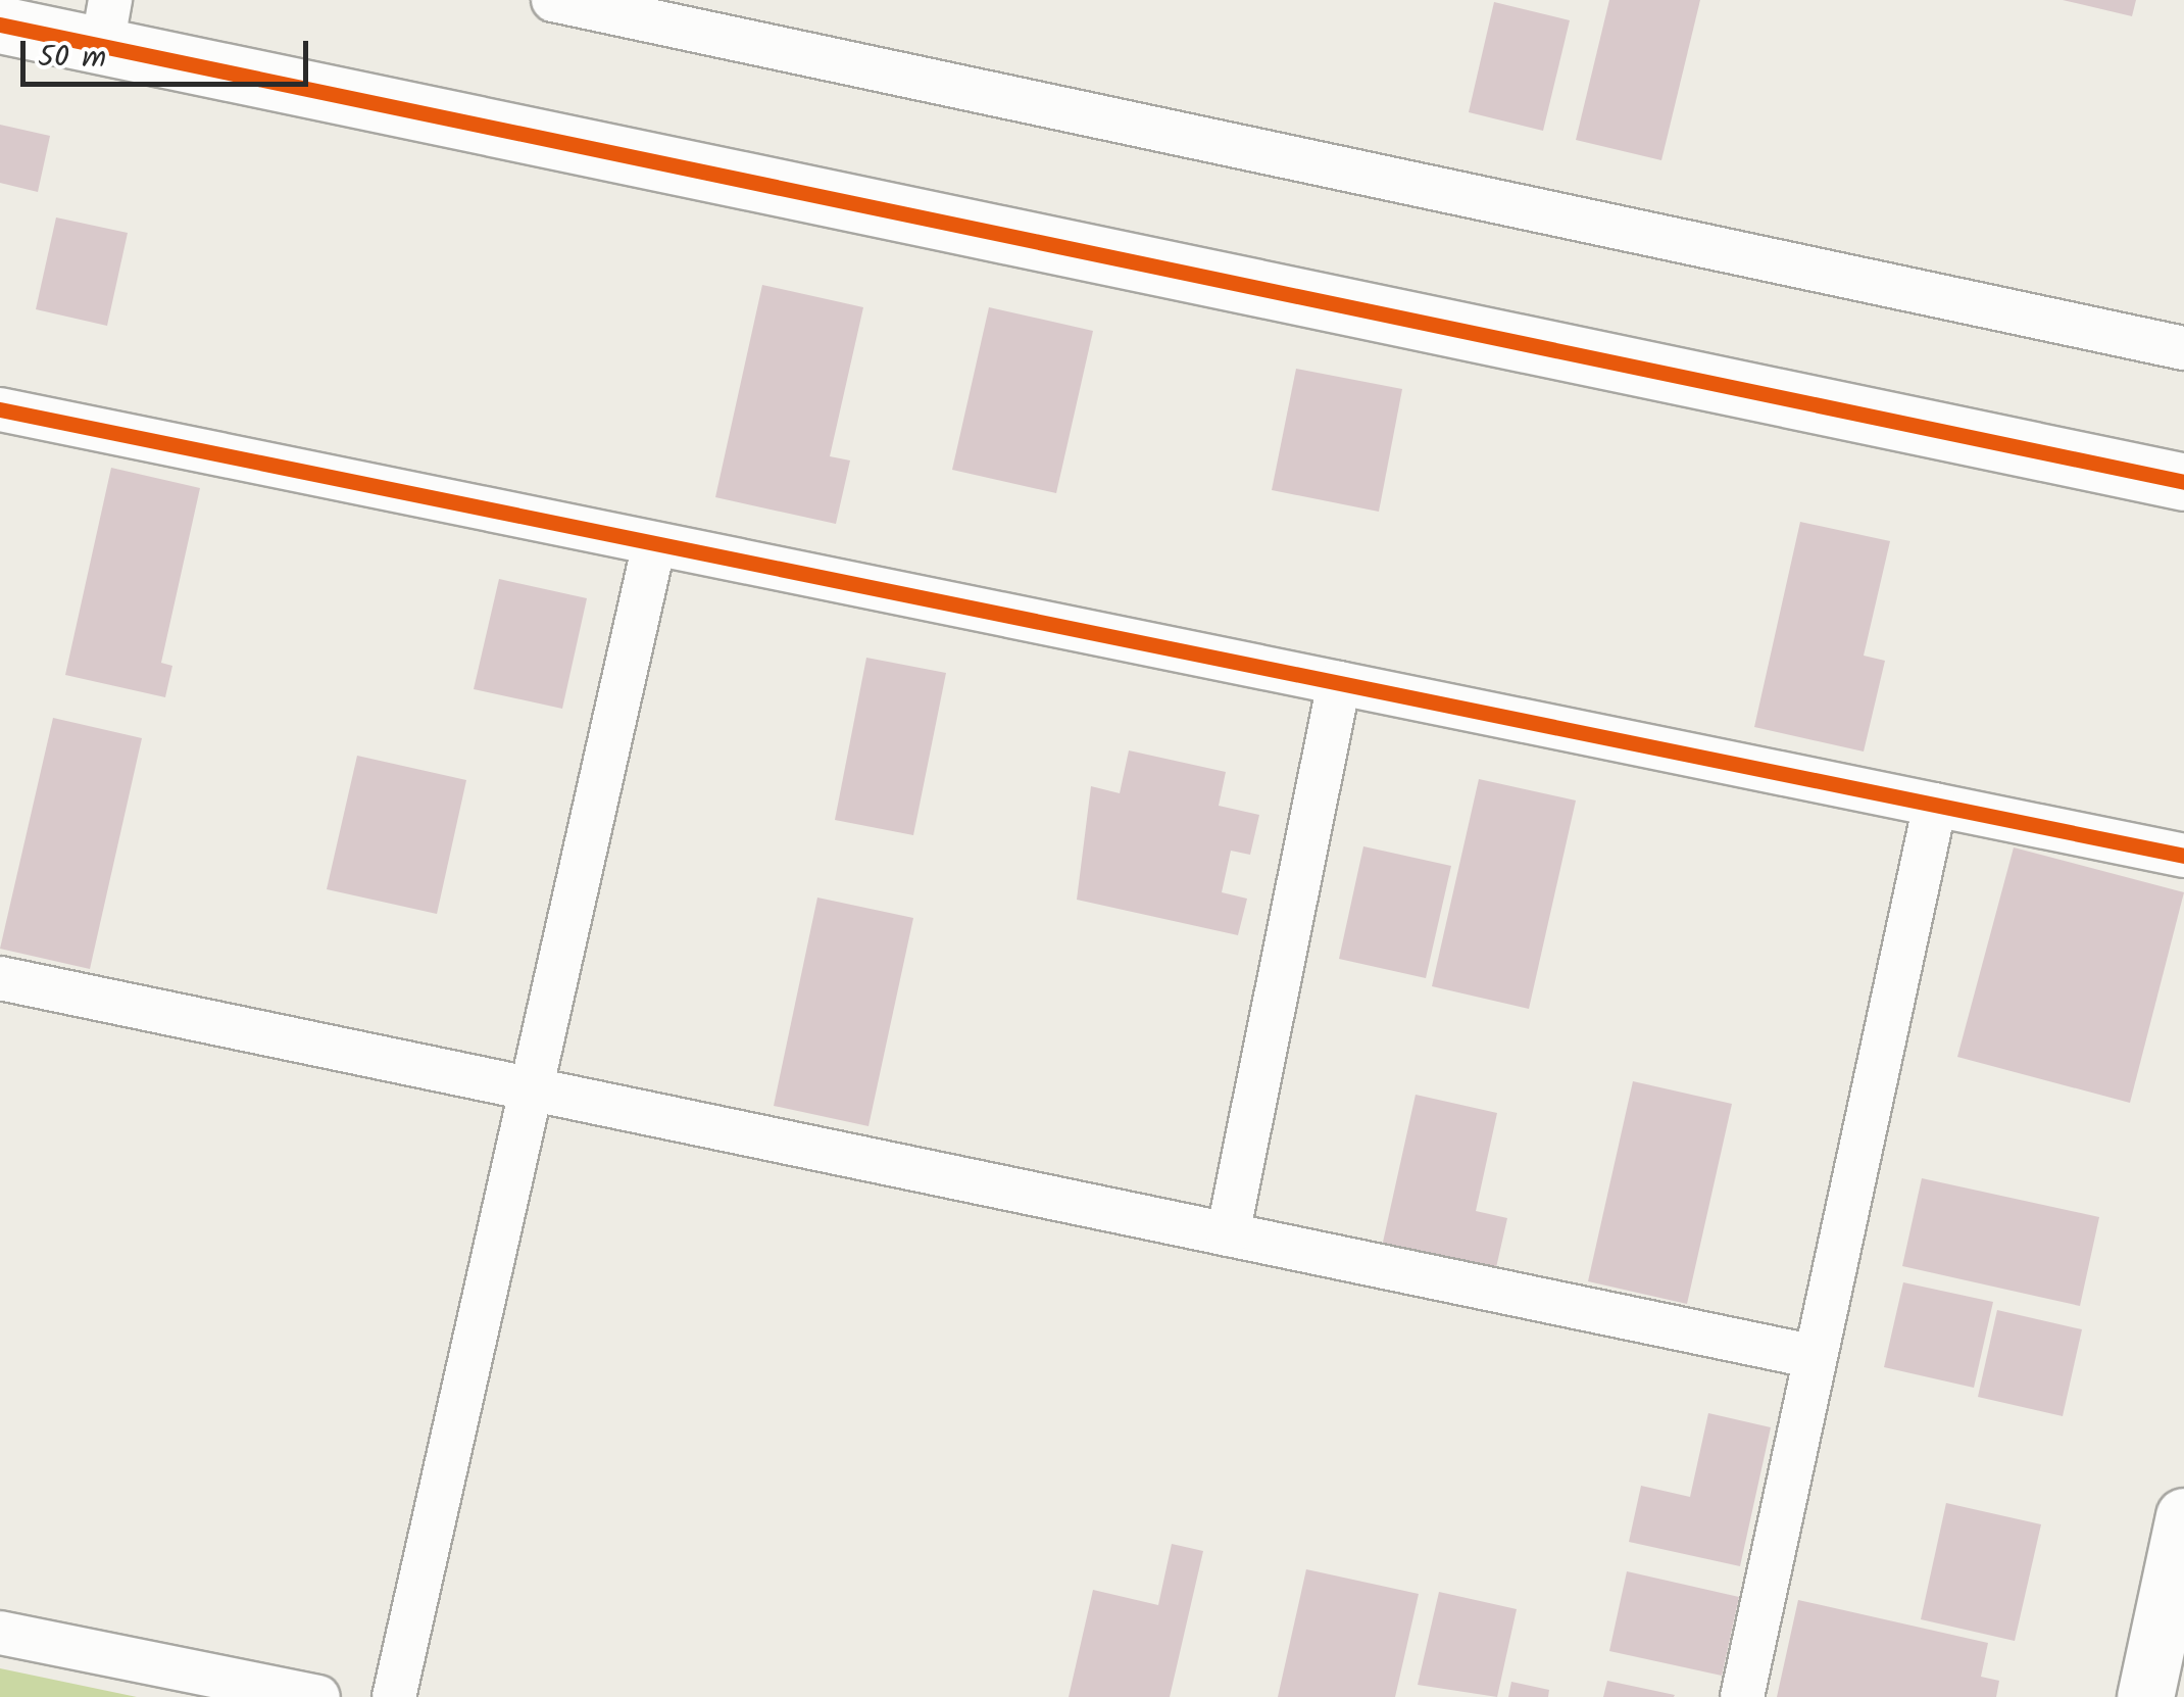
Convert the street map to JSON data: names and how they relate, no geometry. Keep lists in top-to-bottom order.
{
  "scale_bar": "50 m"
}
